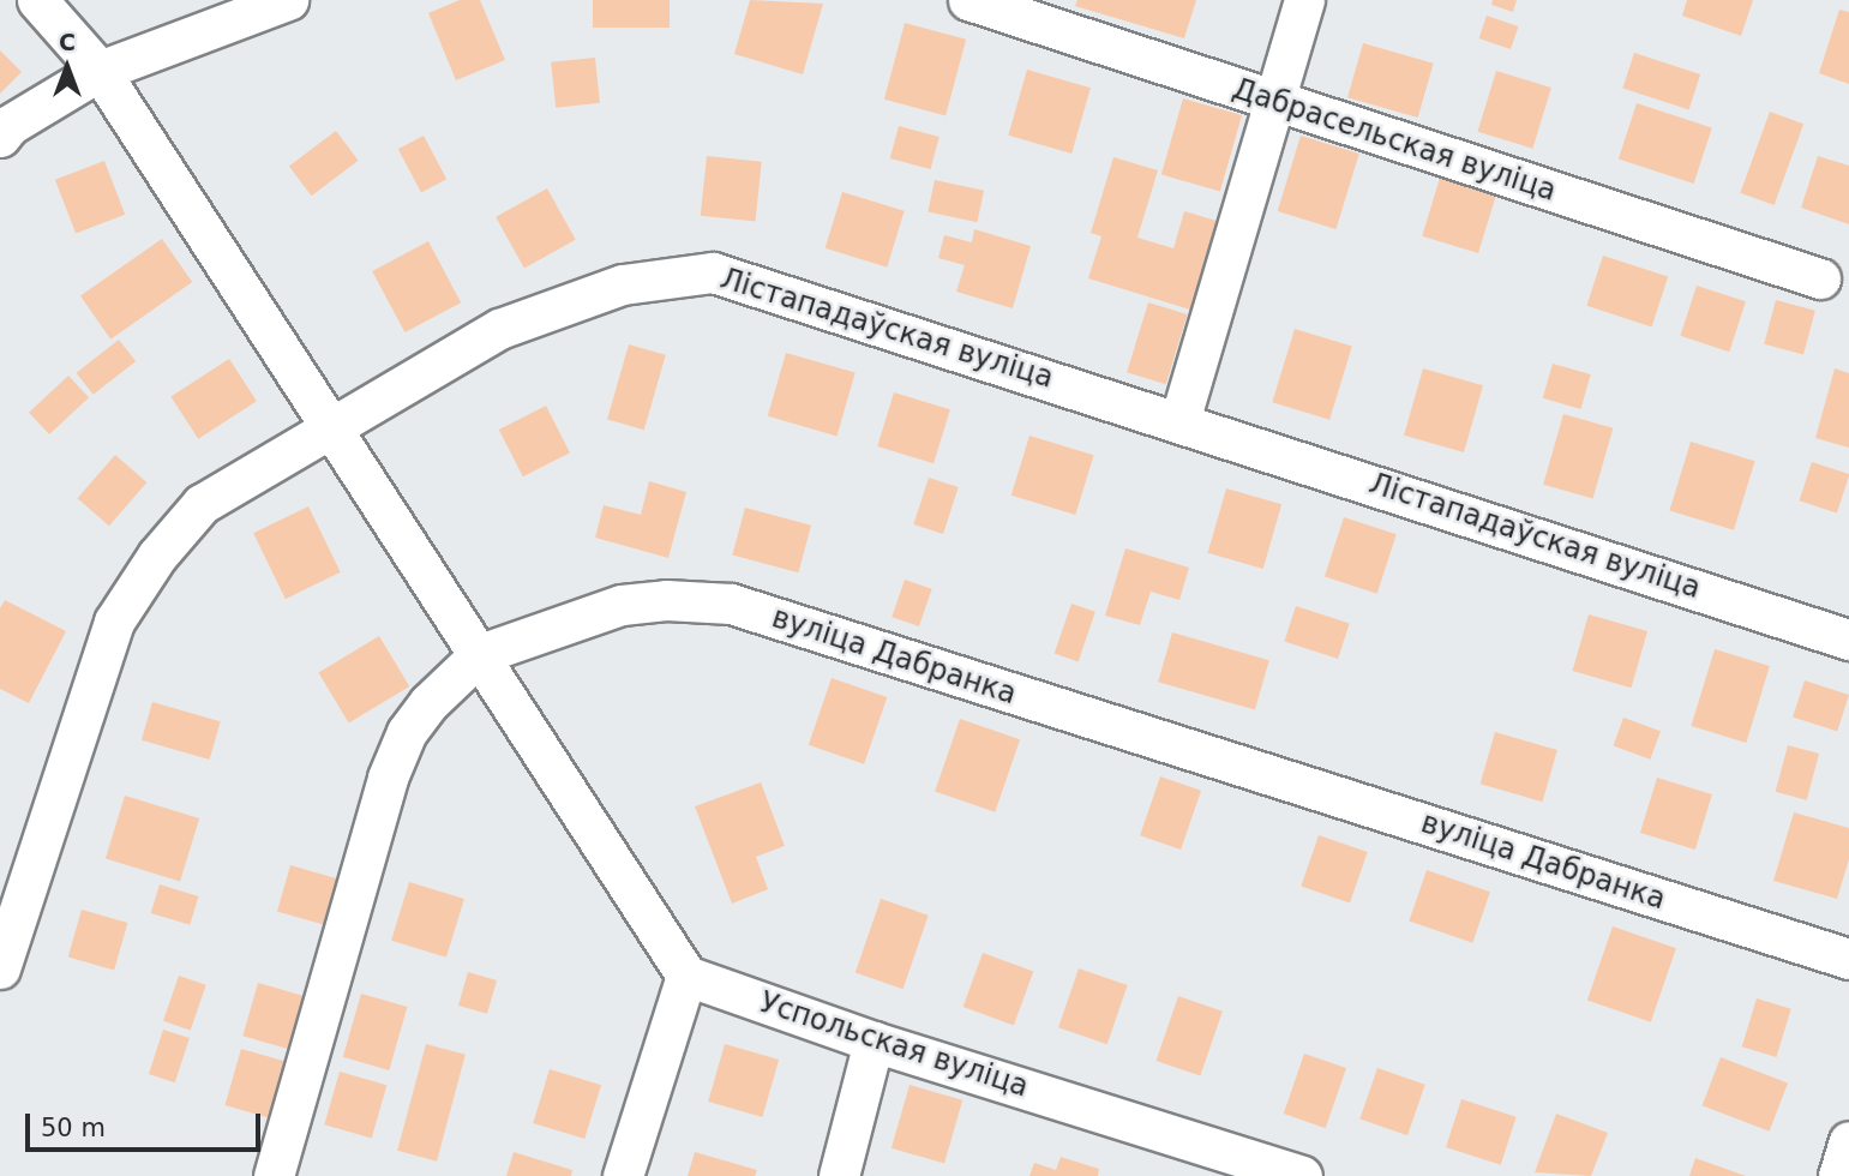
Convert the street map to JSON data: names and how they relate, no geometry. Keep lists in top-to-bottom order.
{
  "streets": {
    "street": [
      "Дабрасельская вуліца",
      "Лістападаўская вуліца",
      "вуліца Дабранка",
      "Успольская вуліца"
    ]
  },
  "scale_bar": "50 m",
  "north": "top"
}
